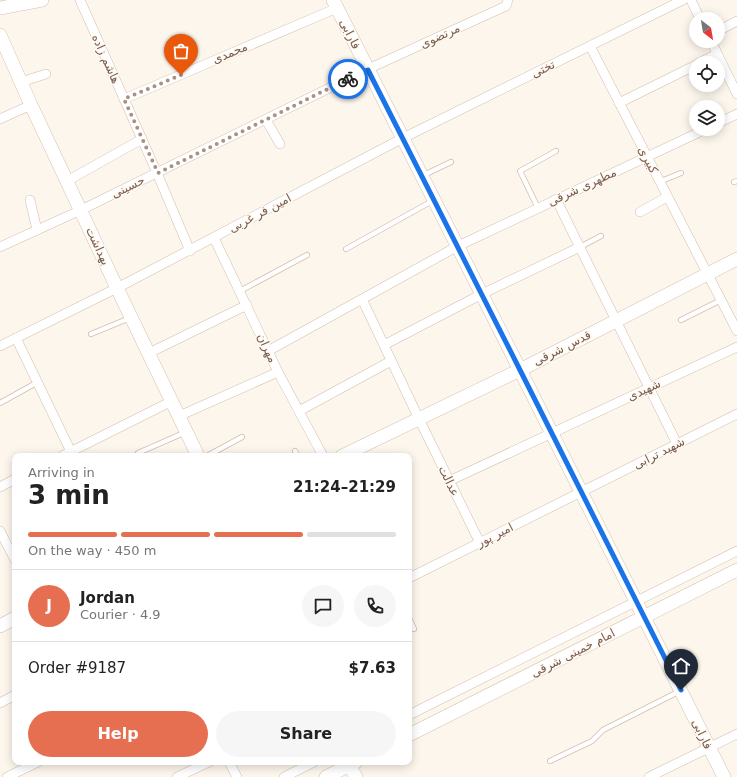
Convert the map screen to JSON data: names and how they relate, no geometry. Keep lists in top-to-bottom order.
{
  "streets": {
    "street": [
      "فارابی",
      "مرتضوی",
      "محمدی",
      "هاشم زاده",
      "تختی",
      "کبیری",
      "حسینی",
      "مطهری شرقی",
      "امین فر غربی",
      "بهداشت",
      "مهران",
      "قدس شرقی",
      "شهیدی",
      "شهید ترابی",
      "عدالت",
      "امیر پور",
      "امام خمینی شرقی"
    ]
  },
  "crossings": [
    ["فارابی", "مرتضوی"],
    ["فارابی", "محمدی"],
    ["فارابی", "تختی"],
    ["فارابی", "حسینی"],
    ["فارابی", "مطهری شرقی"],
    ["فارابی", "امین فر غربی"],
    ["فارابی", "قدس شرقی"],
    ["فارابی", "شهیدی"],
    ["فارابی", "شهید ترابی"],
    ["فارابی", "امیر پور"],
    ["فارابی", "امام خمینی شرقی"],
    ["مرتضوی", "حسینی"],
    ["محمدی", "هاشم زاده"],
    ["هاشم زاده", "حسینی"],
    ["هاشم زاده", "امین فر غربی"],
    ["تختی", "کبیری"],
    ["تختی", "امین فر غربی"],
    ["کبیری", "مطهری شرقی"],
    ["کبیری", "قدس شرقی"],
    ["حسینی", "بهداشت"],
    ["مطهری شرقی", "مهران"],
    ["مطهری شرقی", "عدالت"],
    ["امین فر غربی", "بهداشت"],
    ["امین فر غربی", "مهران"],
    ["قدس شرقی", "عدالت"],
    ["شهیدی", "عدالت"],
    ["شهید ترابی", "امیر پور"],
    ["عدالت", "امیر پور"]
  ],
  "north": "bottom right",
  "page": {
    "heading": ["3 min", "Arriving in", "21:24–21:29"],
    "panel": [
      "Jordan",
      "Courier · 4.9",
      "Order #9187",
      "$7.63"
    ],
    "bar": "On the way · 450 m",
    "round": "J",
    "buttons": ["Help", "Share"]
  }
}
